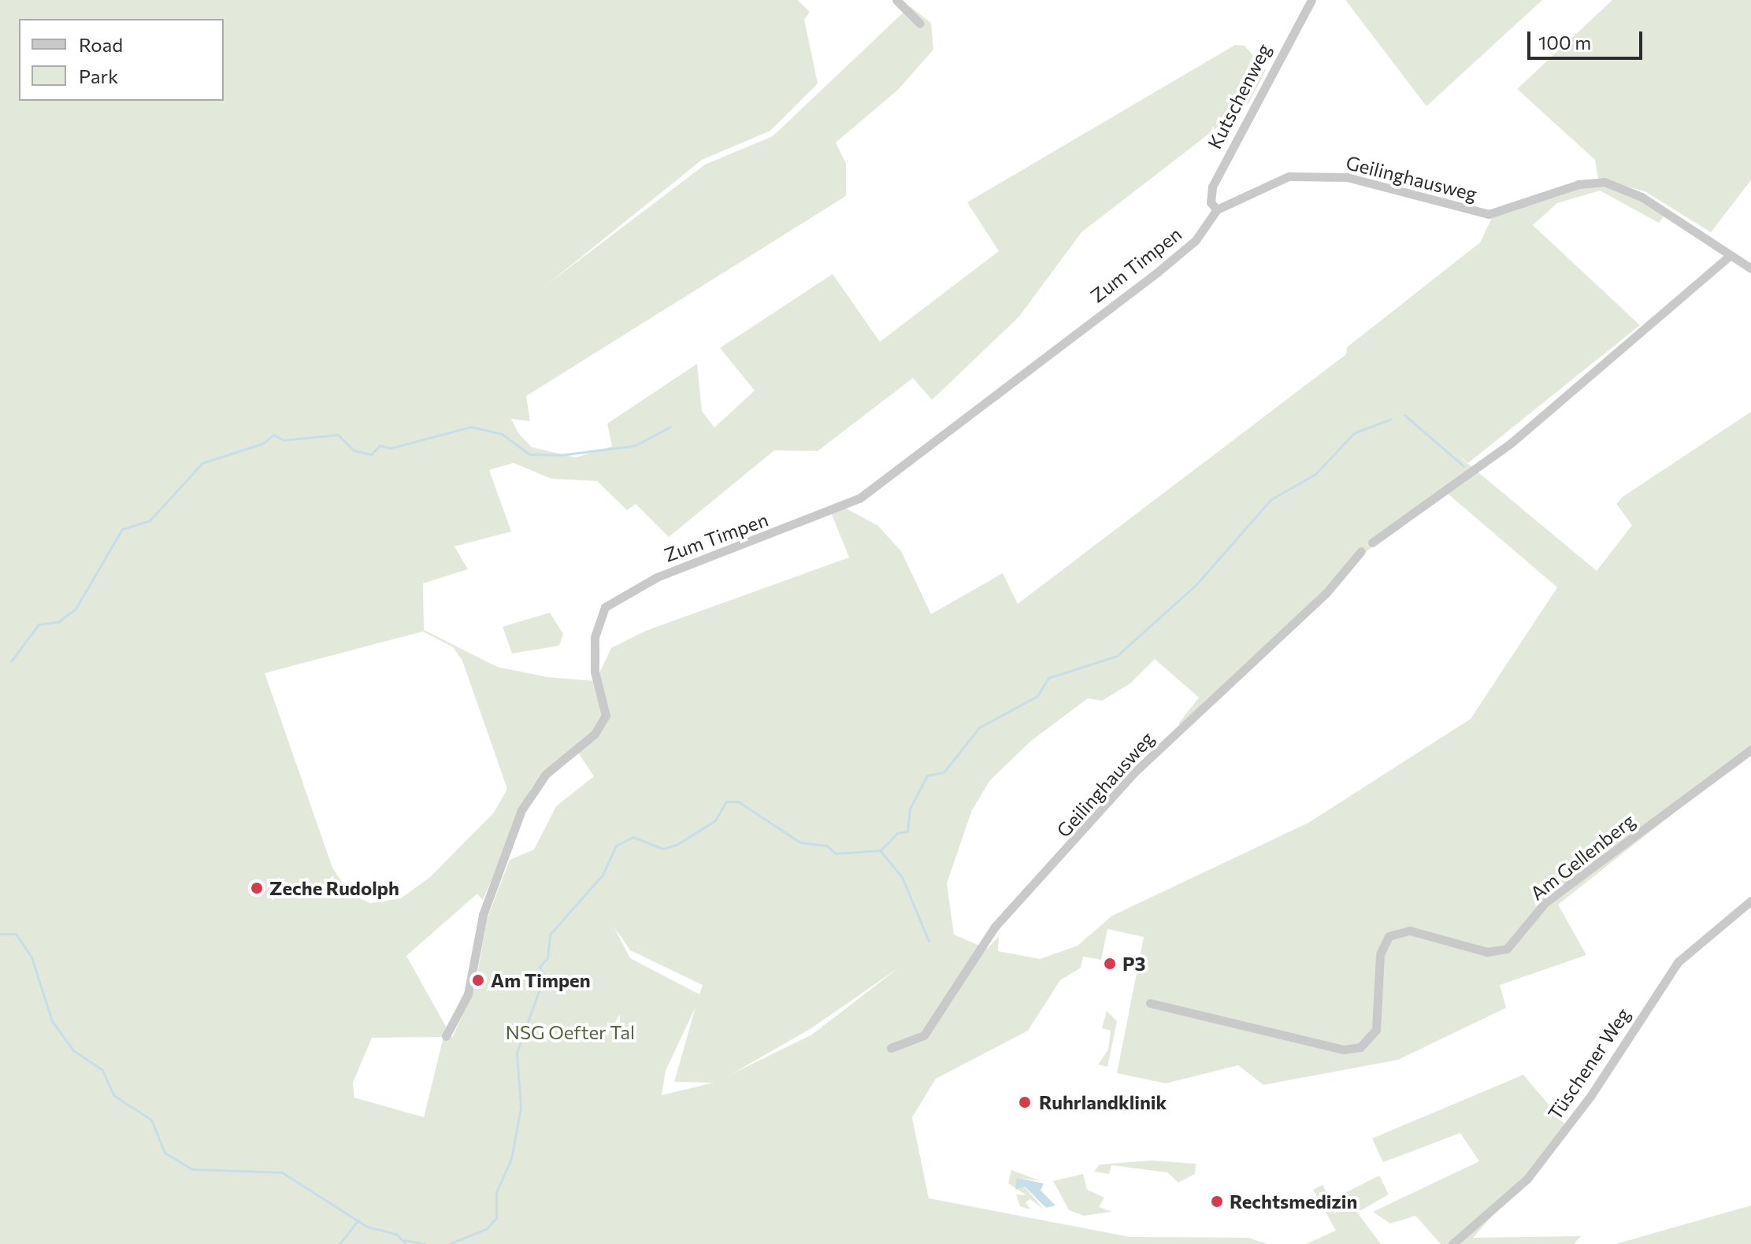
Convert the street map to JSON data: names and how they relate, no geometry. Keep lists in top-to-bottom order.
{
  "streets": {
    "street": [
      "Kutschenweg",
      "Geilinghausweg",
      "Zum Timpen",
      "Am Gellenberg",
      "Tüschener Weg"
    ]
  },
  "crossings": [
    ["Kutschenweg", "Geilinghausweg"],
    ["Kutschenweg", "Zum Timpen"],
    ["Geilinghausweg", "Zum Timpen"]
  ],
  "parks": ["NSG Oefter Tal"],
  "places": [
    "Zeche Rudolph",
    "P3",
    "Am Timpen",
    "Ruhrlandklinik",
    "Rechtsmedizin"
  ],
  "legend": ["Road", "Park"],
  "scale_bar": "100 m"
}
